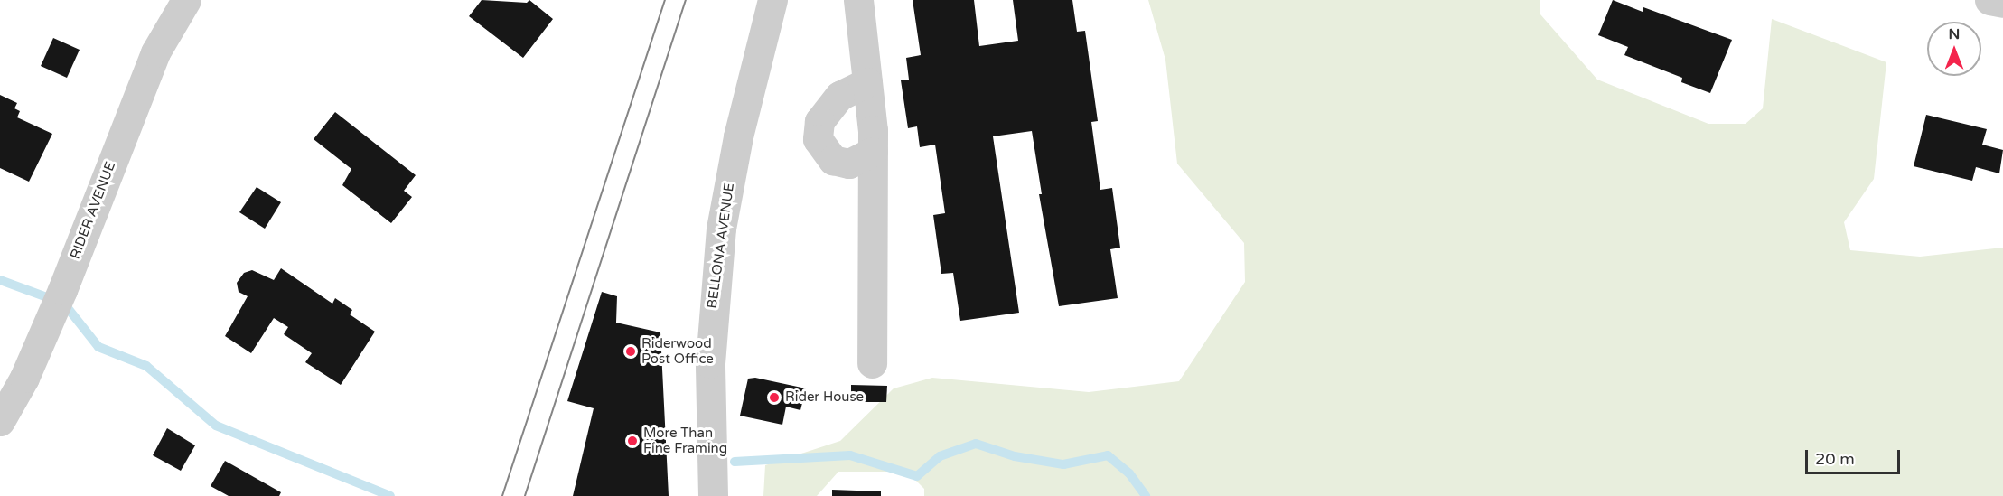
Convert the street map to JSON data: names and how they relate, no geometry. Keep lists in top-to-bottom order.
{
  "streets": {
    "street": ["RIDER AVENUE", "BELLONA AVENUE"]
  },
  "places": ["Riderwood Post Office", "Rider House", "More Than Fine Framing"],
  "scale_bar": "20 m",
  "north": "top"
}
